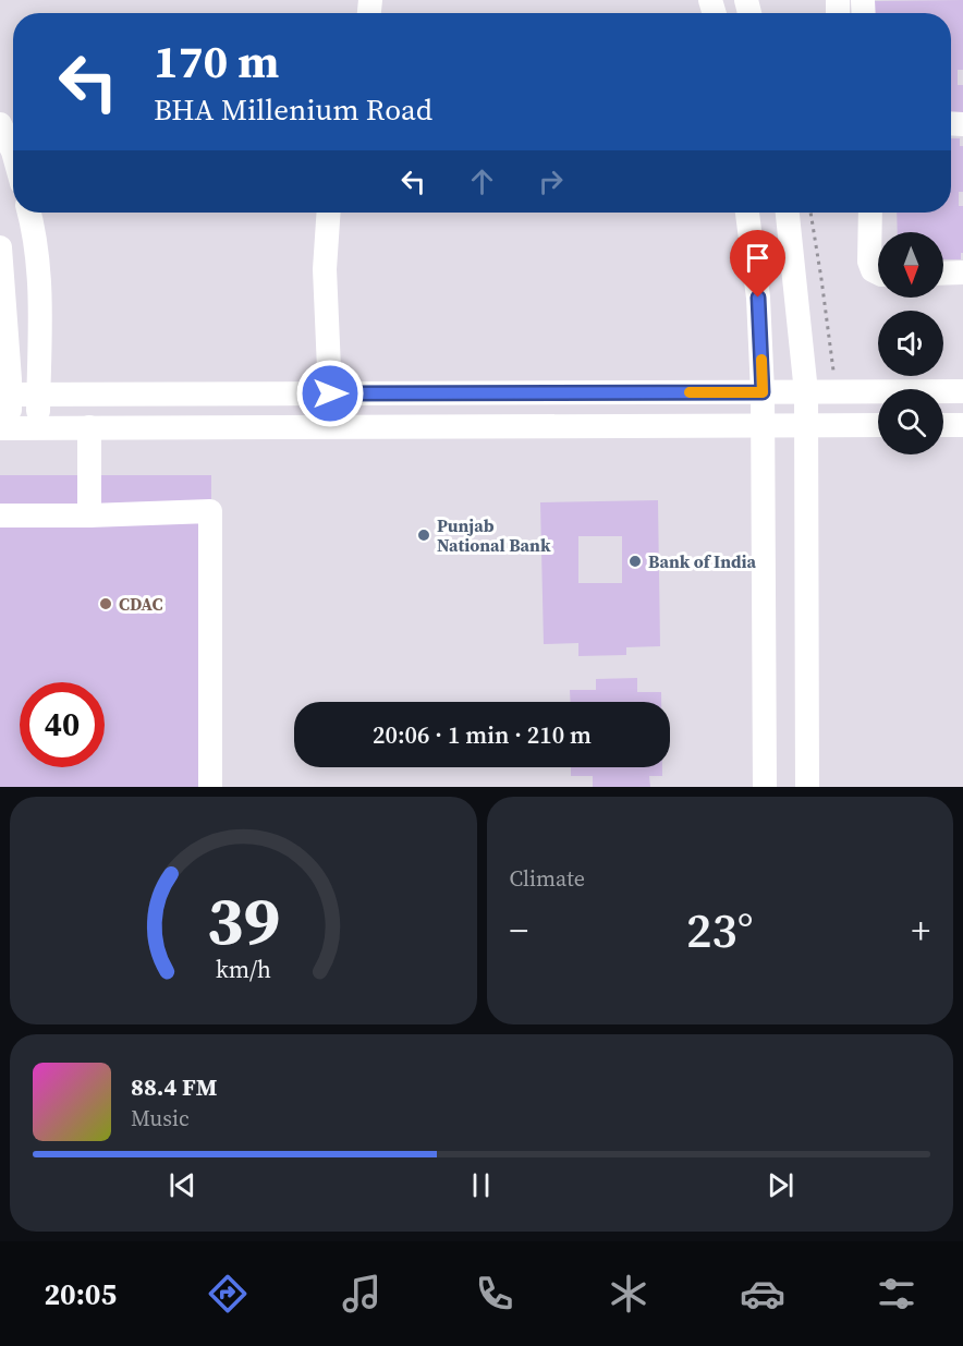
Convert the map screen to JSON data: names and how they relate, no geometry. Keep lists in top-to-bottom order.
{
  "places": ["Punjab National Bank", "Bank of India", "CDAC"],
  "north": "bottom",
  "page": {
    "turn": ["170 m", "BHA Millenium Road"],
    "limit": "40",
    "trip": "20:06 · 1 min · 210 m",
    "tile": "Climate",
    "heat": ["−", "23°", "+"],
    "song": ["88.4 FM", "Music"],
    "tabs": "20:05",
    "gauge": ["39", "km/h"]
  }
}
